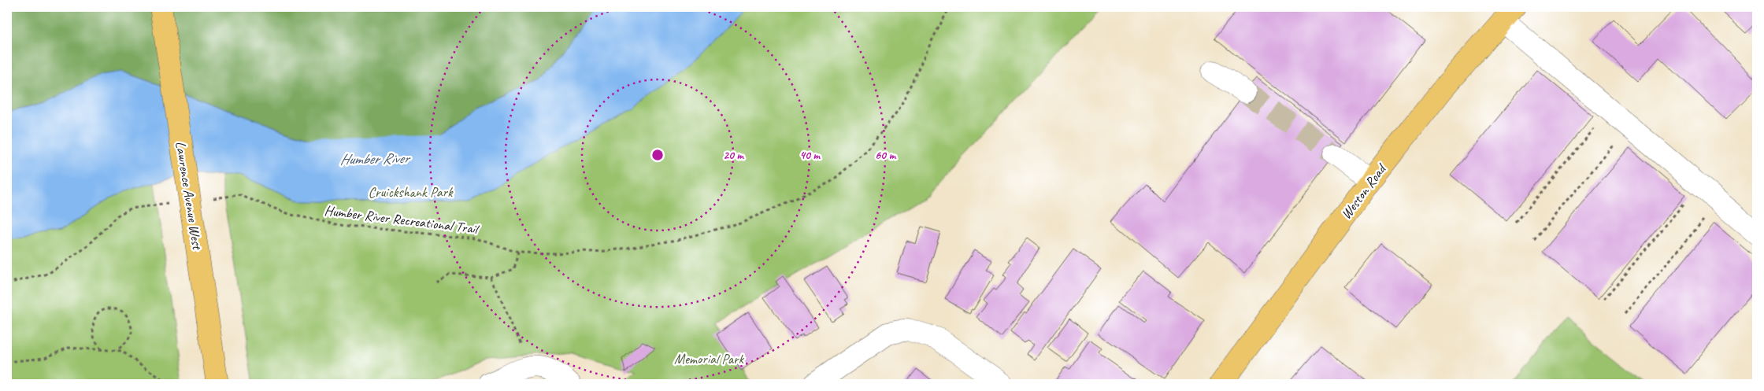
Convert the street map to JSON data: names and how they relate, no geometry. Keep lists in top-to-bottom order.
{
  "streets": {
    "main road": ["Weston Road", "Lawrence Avenue West"],
    "path": ["Humber River Recreational Trail"]
  },
  "water": ["Humber River"],
  "parks": ["Cruickshank Park", "Memorial Park"],
  "rings": ["20 m", "40 m", "60 m"]
}
